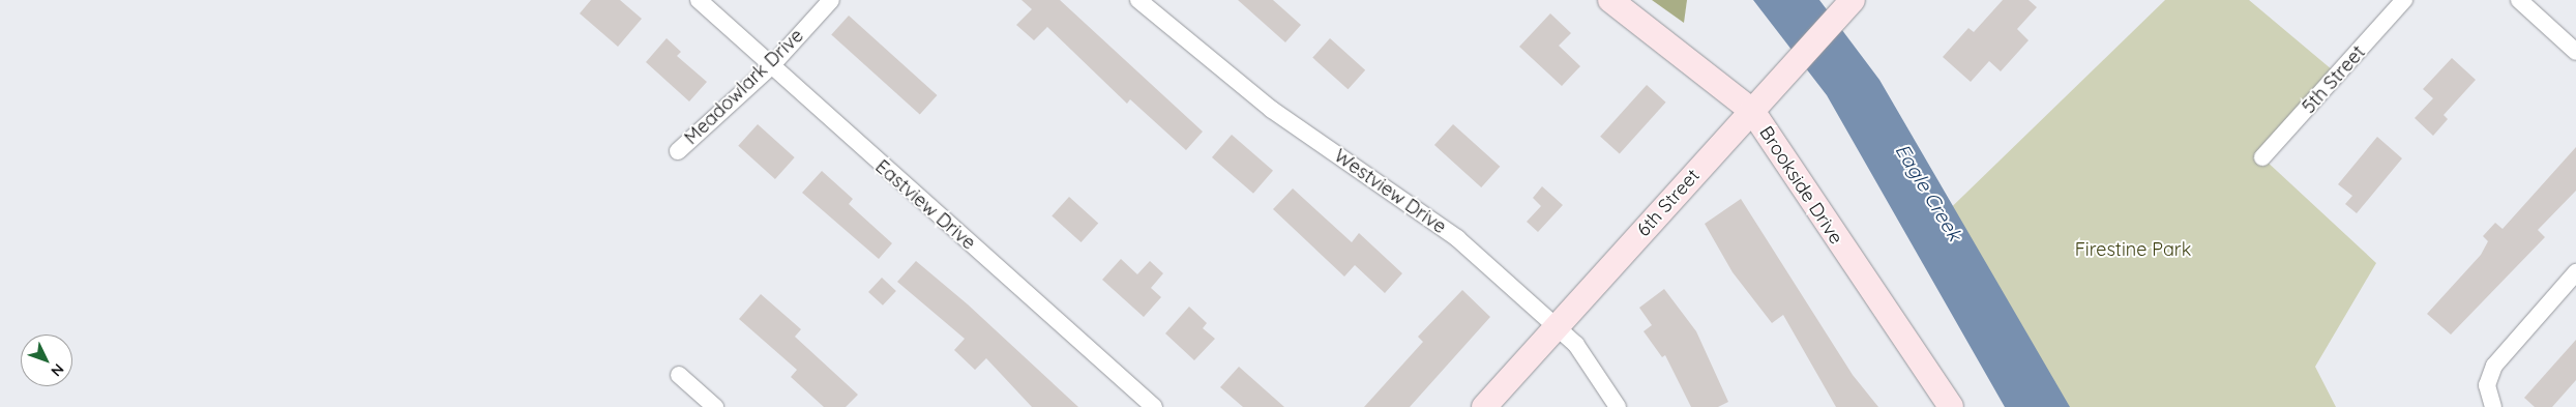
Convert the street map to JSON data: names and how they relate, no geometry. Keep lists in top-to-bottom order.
{
  "streets": {
    "street": [
      "5th Street",
      "Meadowlark Drive",
      "Brookside Drive",
      "Westview Drive",
      "6th Street",
      "Eastview Drive"
    ]
  },
  "crossings": [
    ["Meadowlark Drive", "Eastview Drive"],
    ["Brookside Drive", "6th Street"],
    ["Westview Drive", "6th Street"]
  ],
  "water": ["Eagle Creek"],
  "parks": ["Firestine Park"],
  "north": "bottom right"
}
